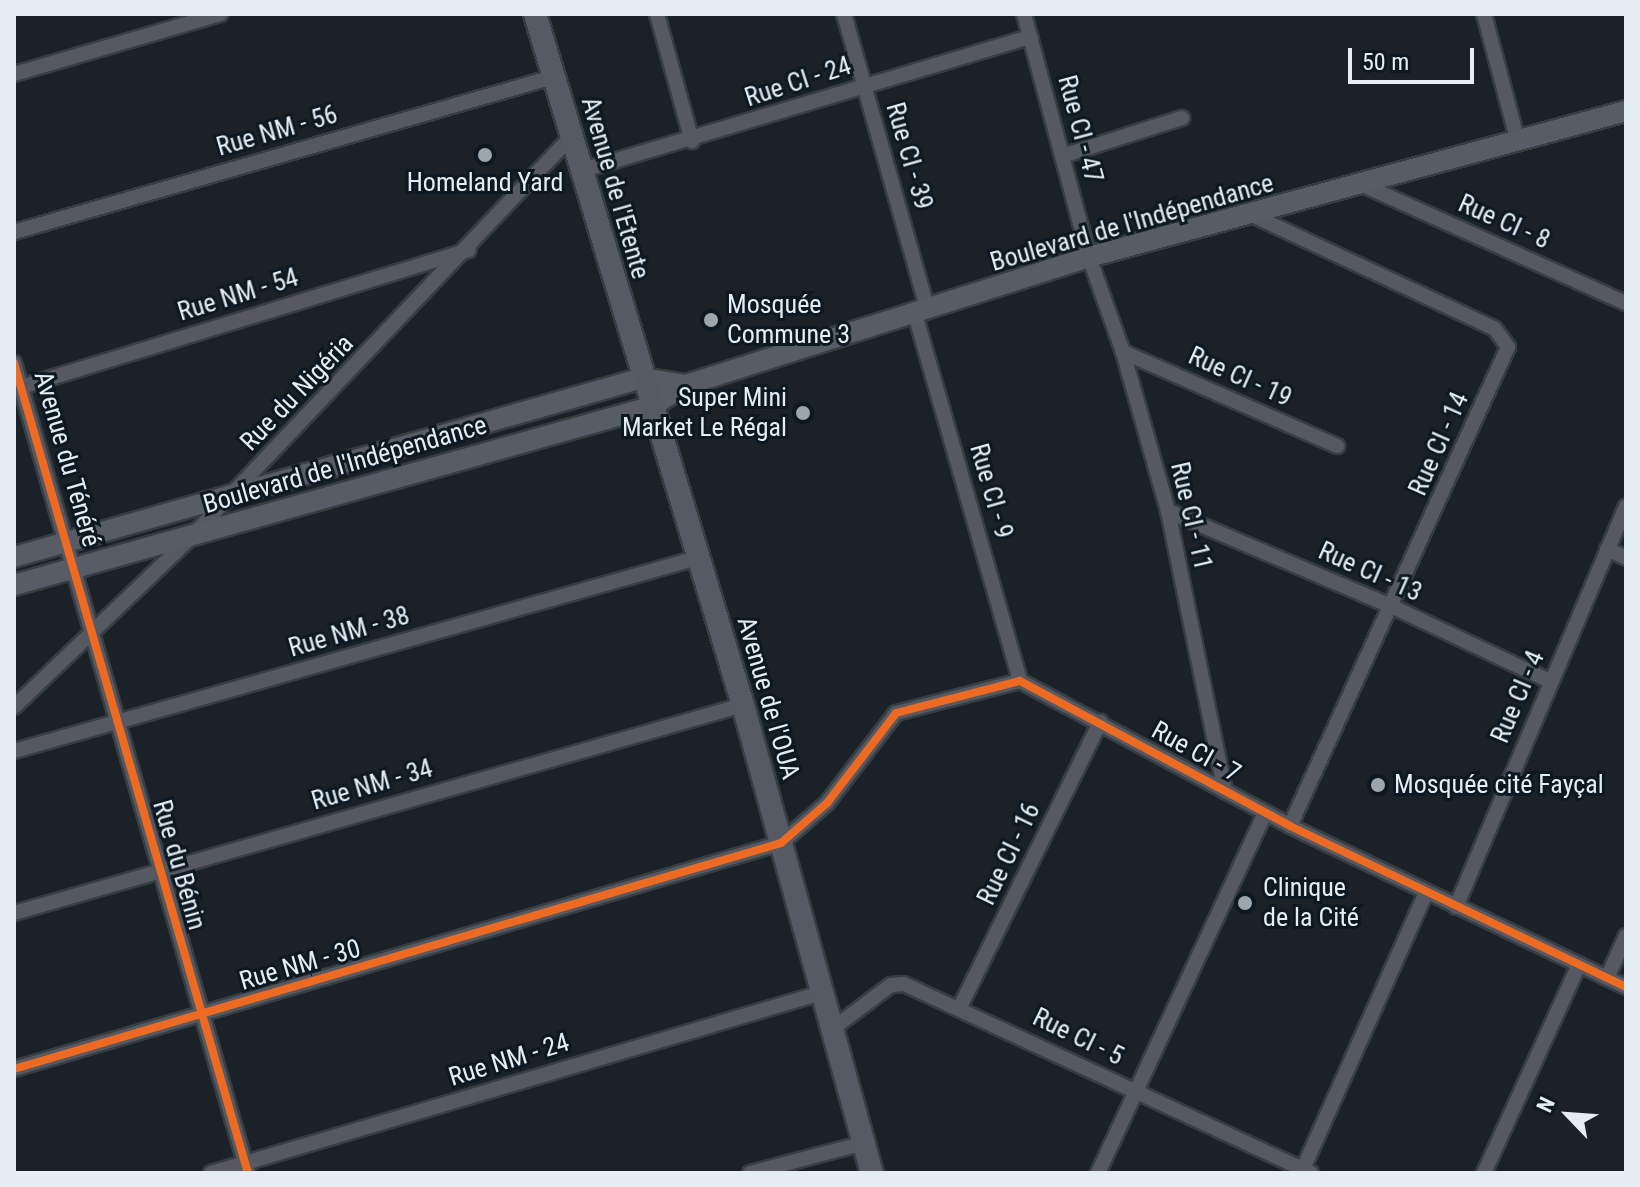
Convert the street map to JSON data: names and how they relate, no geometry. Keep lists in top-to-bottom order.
{
  "streets": {
    "main road": ["Avenue de l'Etente", "Boulevard de l'Indépendance", "Avenue de l'OUA"],
    "street": [
      "Rue CI - 24",
      "Rue CI - 47",
      "Rue NM - 56",
      "Rue CI - 39",
      "Rue CI - 8",
      "Rue NM - 54",
      "Rue CI - 19",
      "Rue du Nigéria",
      "Rue CI - 14",
      "Avenue du Ténéré",
      "Rue CI - 9",
      "Rue CI - 11",
      "Rue CI - 13",
      "Rue NM - 38",
      "Rue CI - 4",
      "Rue CI - 7",
      "Rue NM - 34",
      "Rue CI - 16",
      "Rue du Bénin",
      "Rue NM - 30",
      "Rue CI - 5",
      "Rue NM - 24"
    ]
  },
  "crossings": [
    ["Rue CI - 24", "Rue CI - 47"],
    ["Rue CI - 24", "Rue CI - 39"],
    ["Rue CI - 24", "Avenue de l'Etente"],
    ["Rue CI - 47", "Boulevard de l'Indépendance"],
    ["Rue CI - 47", "Rue CI - 11"],
    ["Rue NM - 56", "Avenue de l'Etente"],
    ["Rue CI - 39", "Boulevard de l'Indépendance"],
    ["Rue CI - 39", "Rue CI - 9"],
    ["Avenue de l'Etente", "Boulevard de l'Indépendance"],
    ["Avenue de l'Etente", "Rue du Nigéria"],
    ["Avenue de l'Etente", "Avenue de l'OUA"],
    ["Rue CI - 8", "Boulevard de l'Indépendance"],
    ["Boulevard de l'Indépendance", "Rue du Nigéria"],
    ["Boulevard de l'Indépendance", "Rue CI - 14"],
    ["Boulevard de l'Indépendance", "Avenue du Ténéré"],
    ["Boulevard de l'Indépendance", "Rue CI - 9"],
    ["Boulevard de l'Indépendance", "Rue CI - 11"],
    ["Boulevard de l'Indépendance", "Avenue de l'OUA"],
    ["Boulevard de l'Indépendance", "Rue du Bénin"],
    ["Rue NM - 54", "Rue du Nigéria"],
    ["Rue NM - 54", "Avenue du Ténéré"],
    ["Rue CI - 19", "Rue CI - 11"],
    ["Rue du Nigéria", "Rue du Bénin"],
    ["Rue CI - 14", "Rue CI - 13"],
    ["Rue CI - 14", "Rue CI - 7"],
    ["Avenue du Ténéré", "Rue du Bénin"],
    ["Rue CI - 9", "Rue CI - 7"],
    ["Rue CI - 11", "Rue CI - 13"],
    ["Rue CI - 11", "Rue CI - 7"],
    ["Rue CI - 13", "Rue CI - 4"],
    ["Rue NM - 38", "Avenue de l'OUA"],
    ["Rue NM - 38", "Rue du Bénin"],
    ["Rue CI - 4", "Rue CI - 7"],
    ["Avenue de l'OUA", "Rue NM - 34"],
    ["Avenue de l'OUA", "Rue NM - 30"],
    ["Avenue de l'OUA", "Rue CI - 5"],
    ["Avenue de l'OUA", "Rue NM - 24"],
    ["Rue CI - 7", "Rue CI - 16"],
    ["Rue NM - 34", "Rue du Bénin"],
    ["Rue CI - 16", "Rue CI - 5"],
    ["Rue du Bénin", "Rue NM - 30"],
    ["Rue du Bénin", "Rue NM - 24"]
  ],
  "places": [
    "Homeland Yard",
    "Mosquée Commune 3",
    "Super Mini Market Le Régal",
    "Mosquée cité Fayçal",
    "Clinique de la Cité"
  ],
  "scale_bar": "50 m",
  "north": "top left"
}
